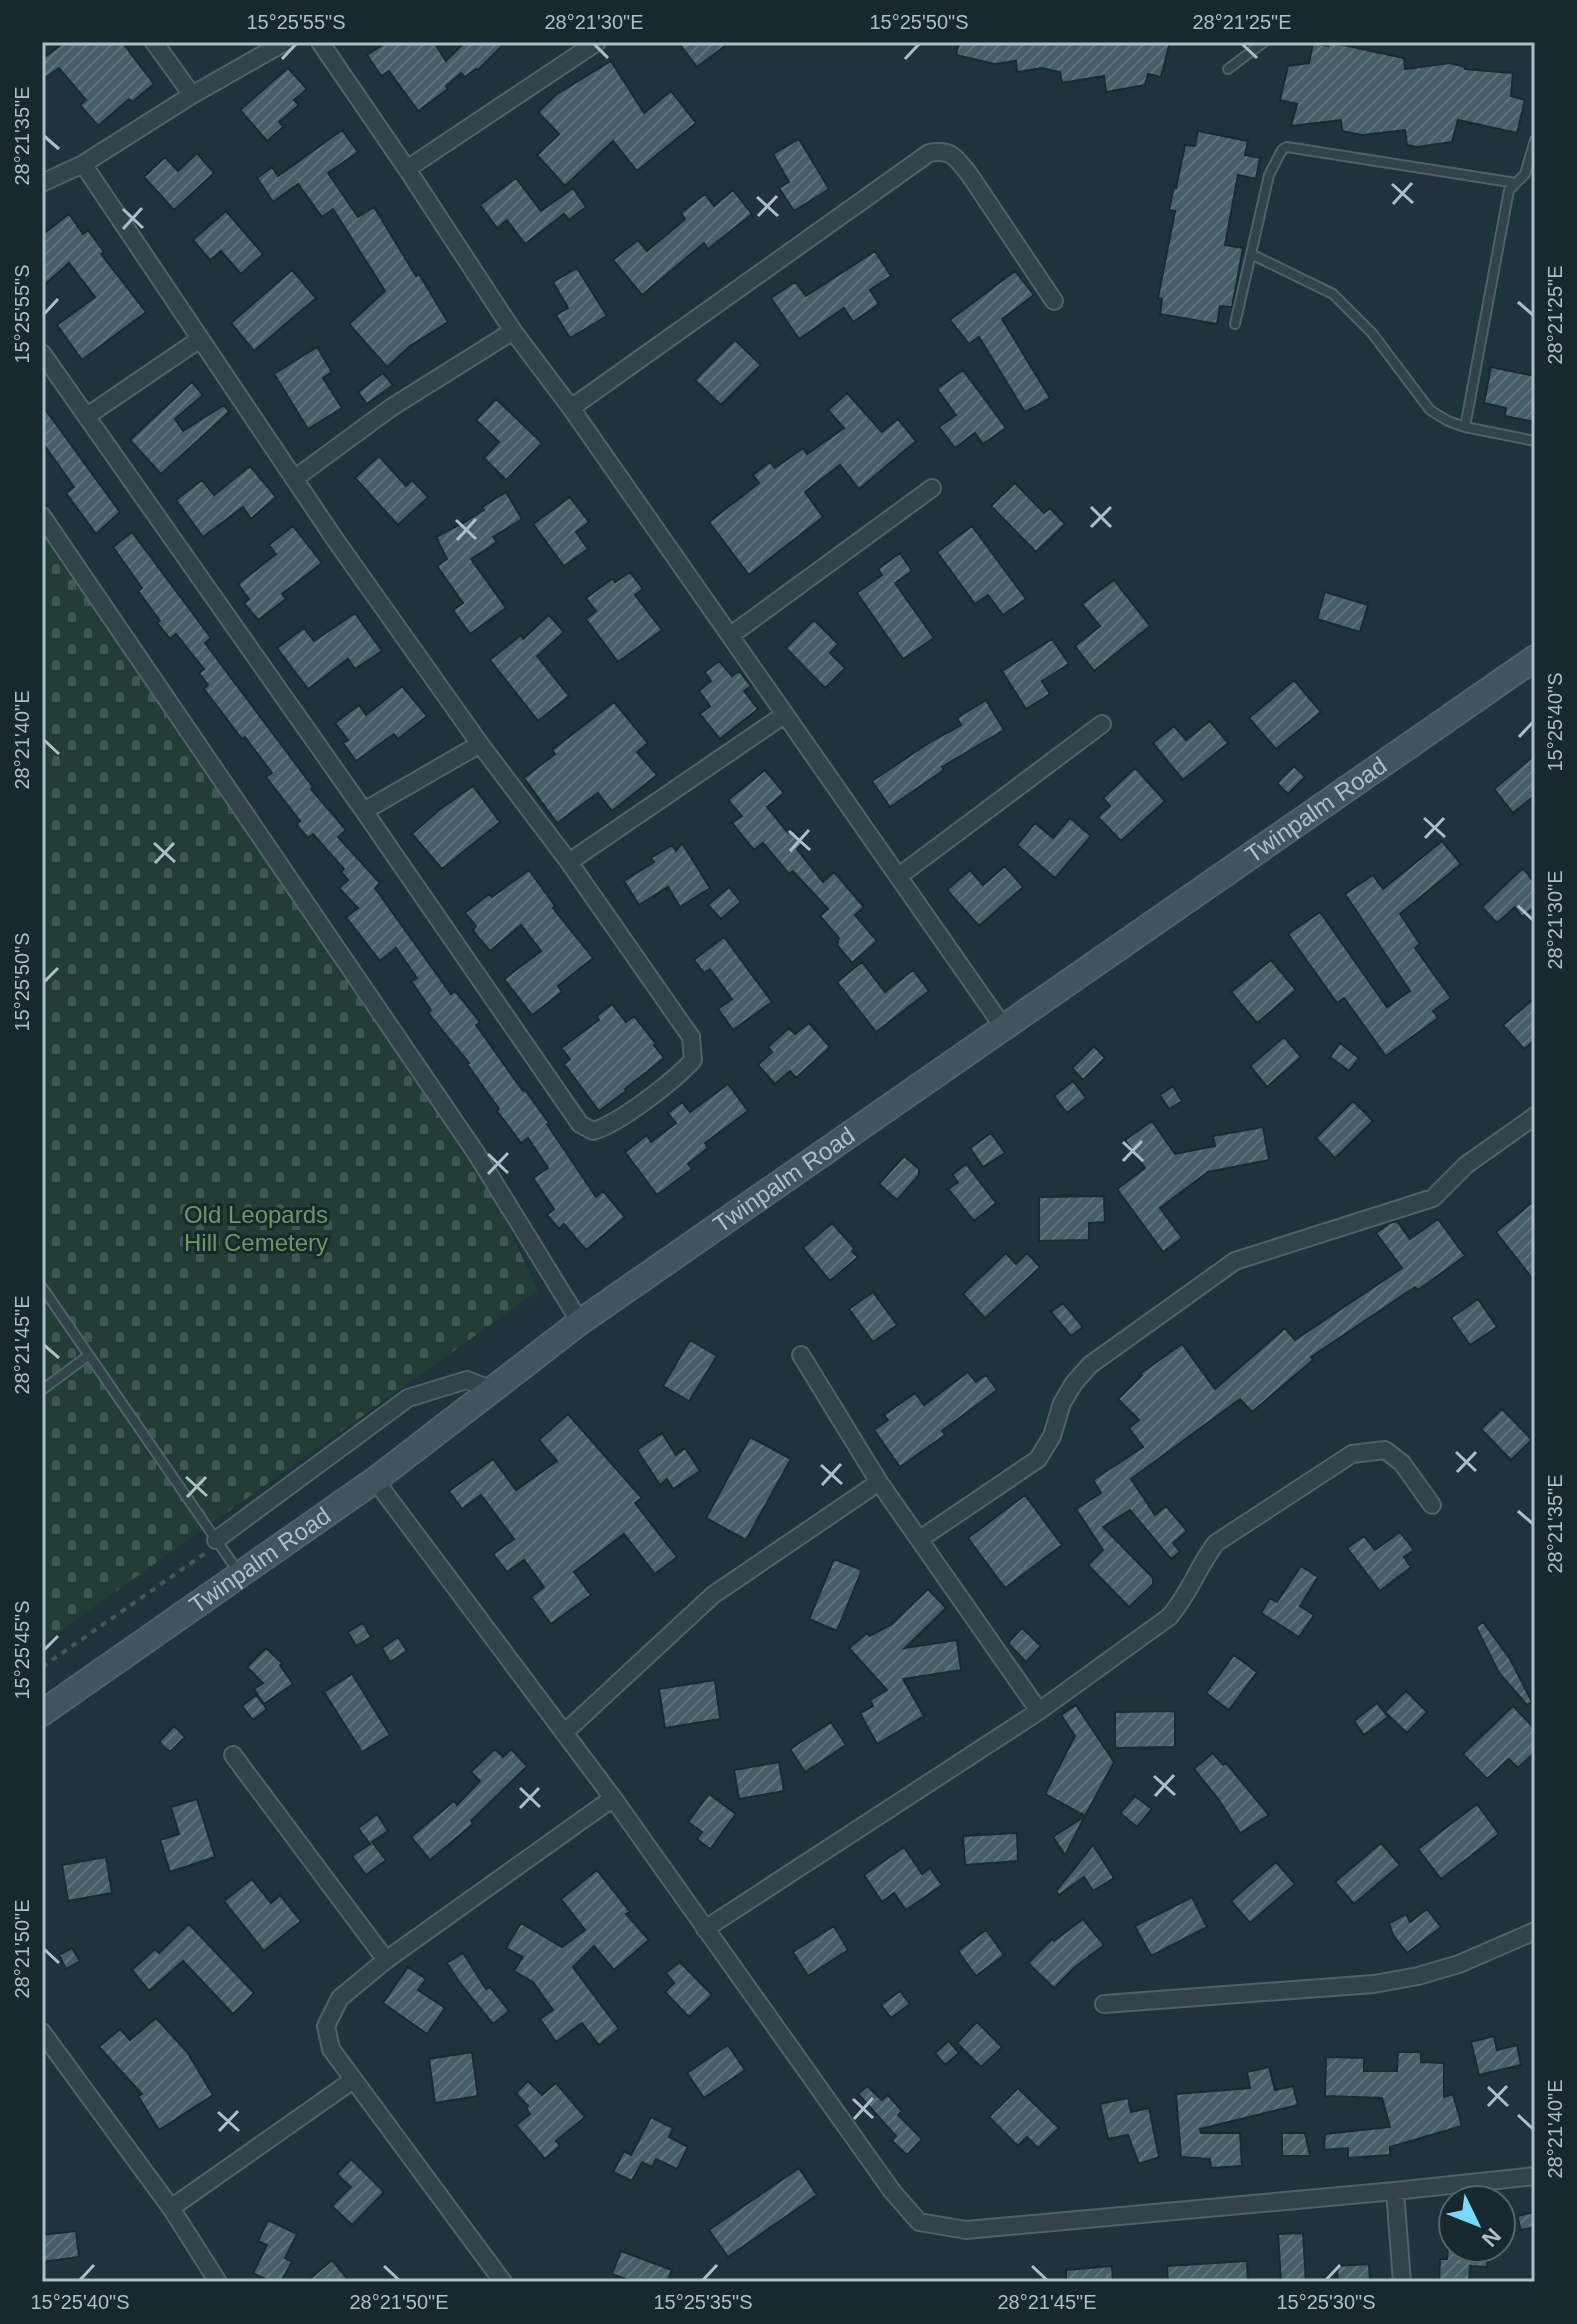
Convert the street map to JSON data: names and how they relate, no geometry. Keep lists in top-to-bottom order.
{
  "streets": {
    "main road": ["Twinpalm Road"]
  },
  "parks": ["Old Leopards Hill Cemetery"],
  "north": "bottom right",
  "coordinates": [
    "15°25'55\"S",
    "28°21'30\"E",
    "15°25'50\"S",
    "28°21'25\"E",
    "28°21'35\"E",
    "15°25'40\"S",
    "28°21'40\"E",
    "28°21'45\"E",
    "15°25'45\"S",
    "28°21'50\"E",
    "15°25'35\"S",
    "15°25'30\"S"
  ]
}
